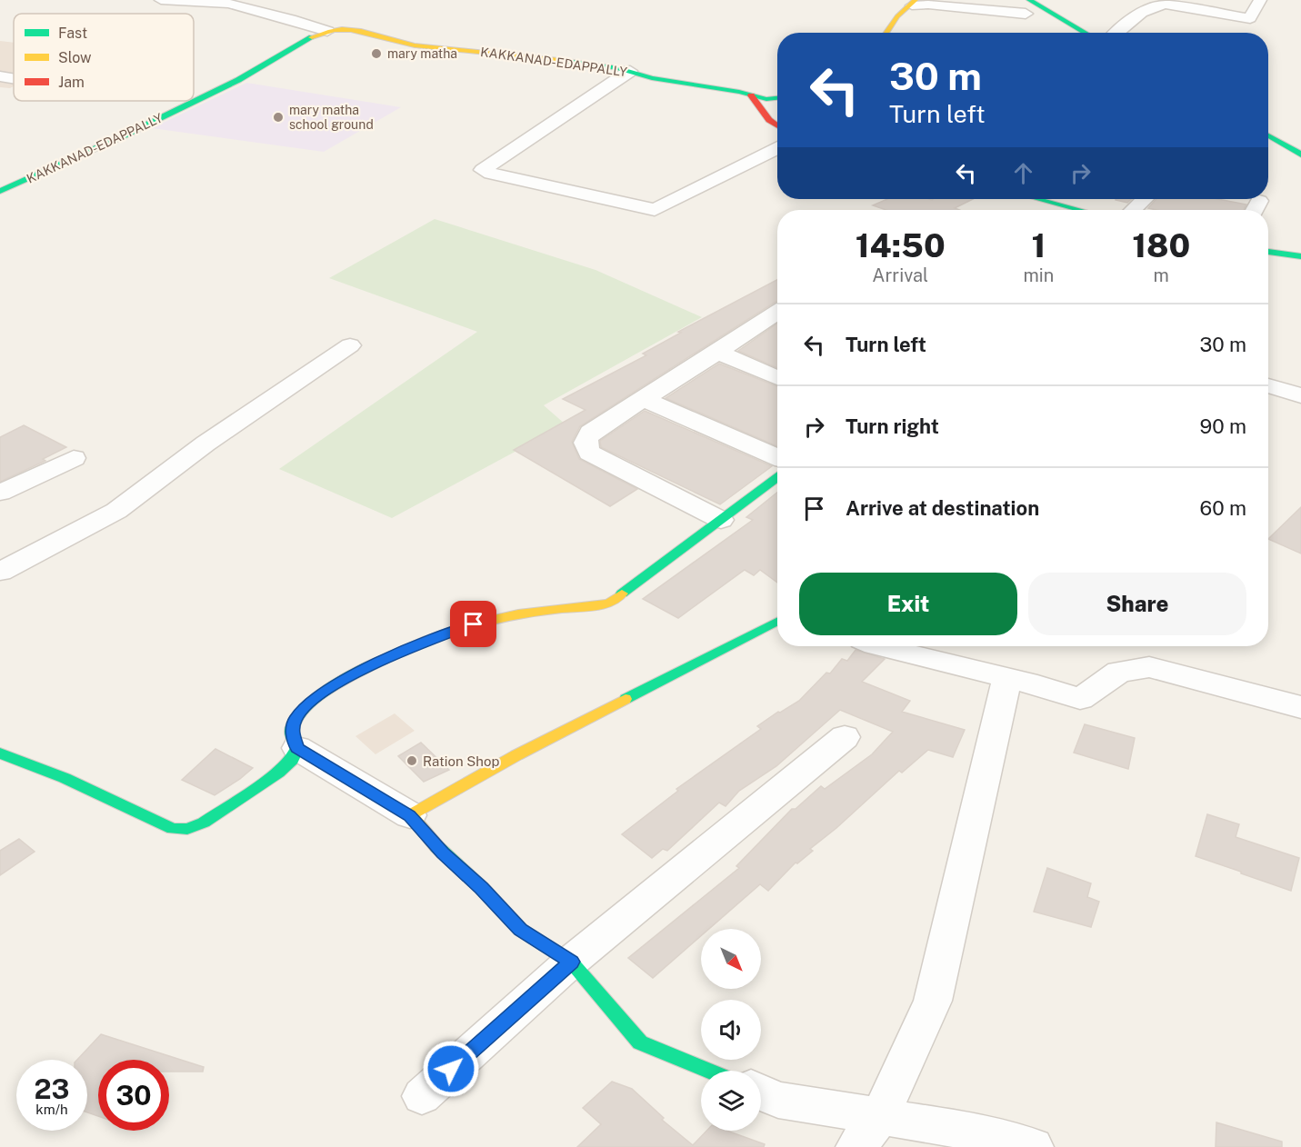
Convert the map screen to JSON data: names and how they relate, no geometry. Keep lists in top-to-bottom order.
{
  "streets": {
    "street": ["KAKKANAD-EDAPPALLY"]
  },
  "places": ["mary matha", "mary matha school ground", "Ration Shop"],
  "legend": ["Fast", "Slow", "Jam"],
  "north": "bottom right",
  "page": {
    "turn": ["30 m", "Turn left"],
    "eta": [
      "14:50",
      "Arrival",
      "1",
      "min",
      "180",
      "m"
    ],
    "list": [
      {
        "name": "Turn left",
        "value": "30 m"
      },
      {
        "name": "Turn right",
        "value": "90 m"
      },
      {
        "name": "Arrive at destination",
        "value": "60 m"
      }
    ],
    "buttons": ["Exit", "Share"],
    "speed": "23 km/h",
    "limit": "30"
  }
}
